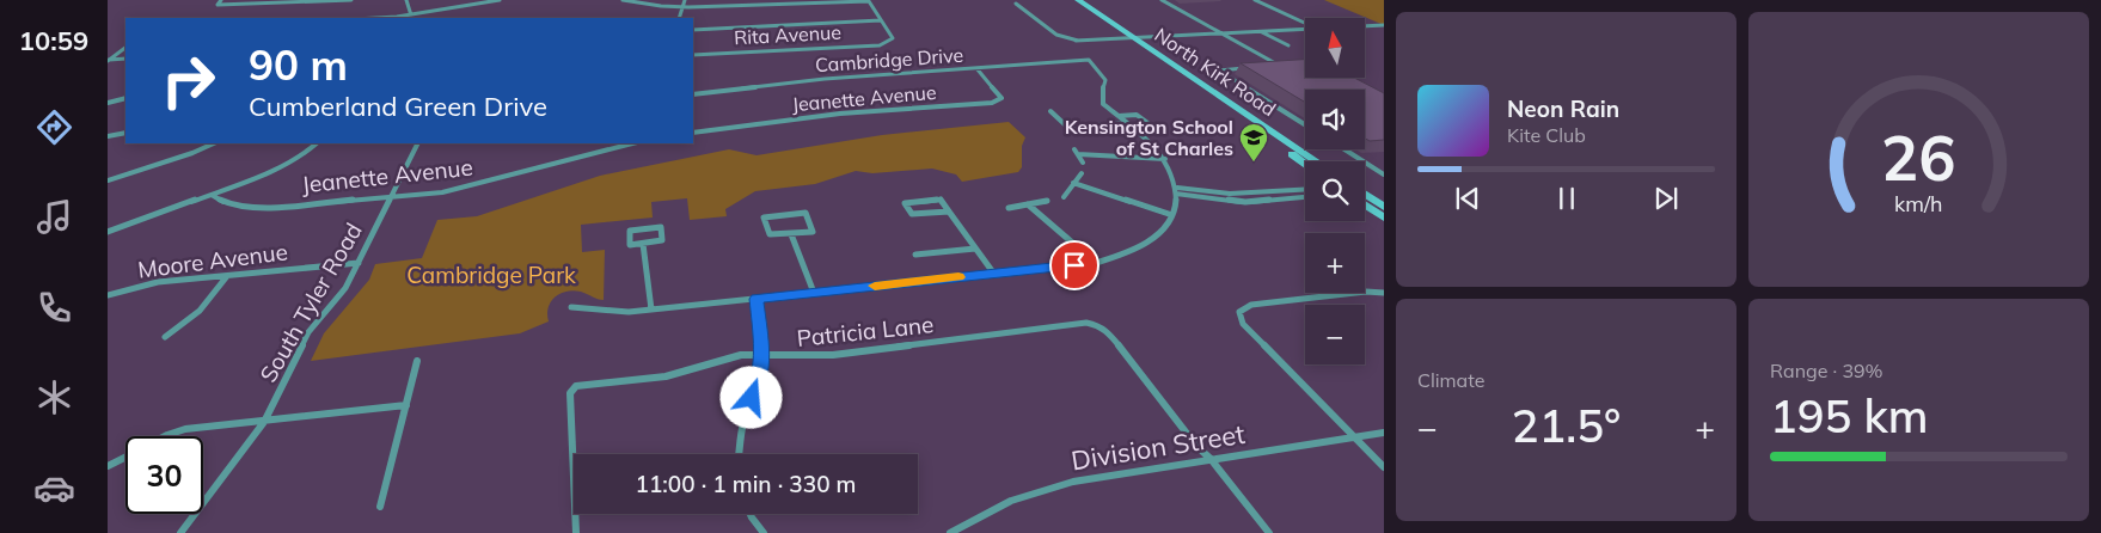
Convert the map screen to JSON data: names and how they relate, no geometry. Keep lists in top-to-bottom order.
{
  "streets": {
    "main road": ["North Kirk Road"],
    "street": [
      "Rita Avenue",
      "Cambridge Drive",
      "Jeanette Avenue",
      "Moore Avenue",
      "South Tyler Road",
      "Patricia Lane",
      "Division Street"
    ]
  },
  "crossings": [
    ["Cambridge Drive", "Jeanette Avenue"],
    ["Jeanette Avenue", "South Tyler Road"],
    ["Moore Avenue", "South Tyler Road"],
    ["Patricia Lane", "Division Street"]
  ],
  "parks": ["Cambridge Park"],
  "places": {
    "school or university": ["Kensington School of St Charles"]
  },
  "north": "top",
  "page": {
    "tabs": "10:59",
    "map_buttons": ["+", "−"],
    "turn": ["90 m", "Cumberland Green Drive"],
    "song": ["Neon Rain", "Kite Club"],
    "tile": [
      "Climate",
      ["Range · 39%", "195 km"]
    ],
    "heat": ["−", "21.5°", "+"],
    "limit": "30",
    "trip": "11:00 · 1 min · 330 m",
    "gauge": ["26", "km/h"]
  }
}
